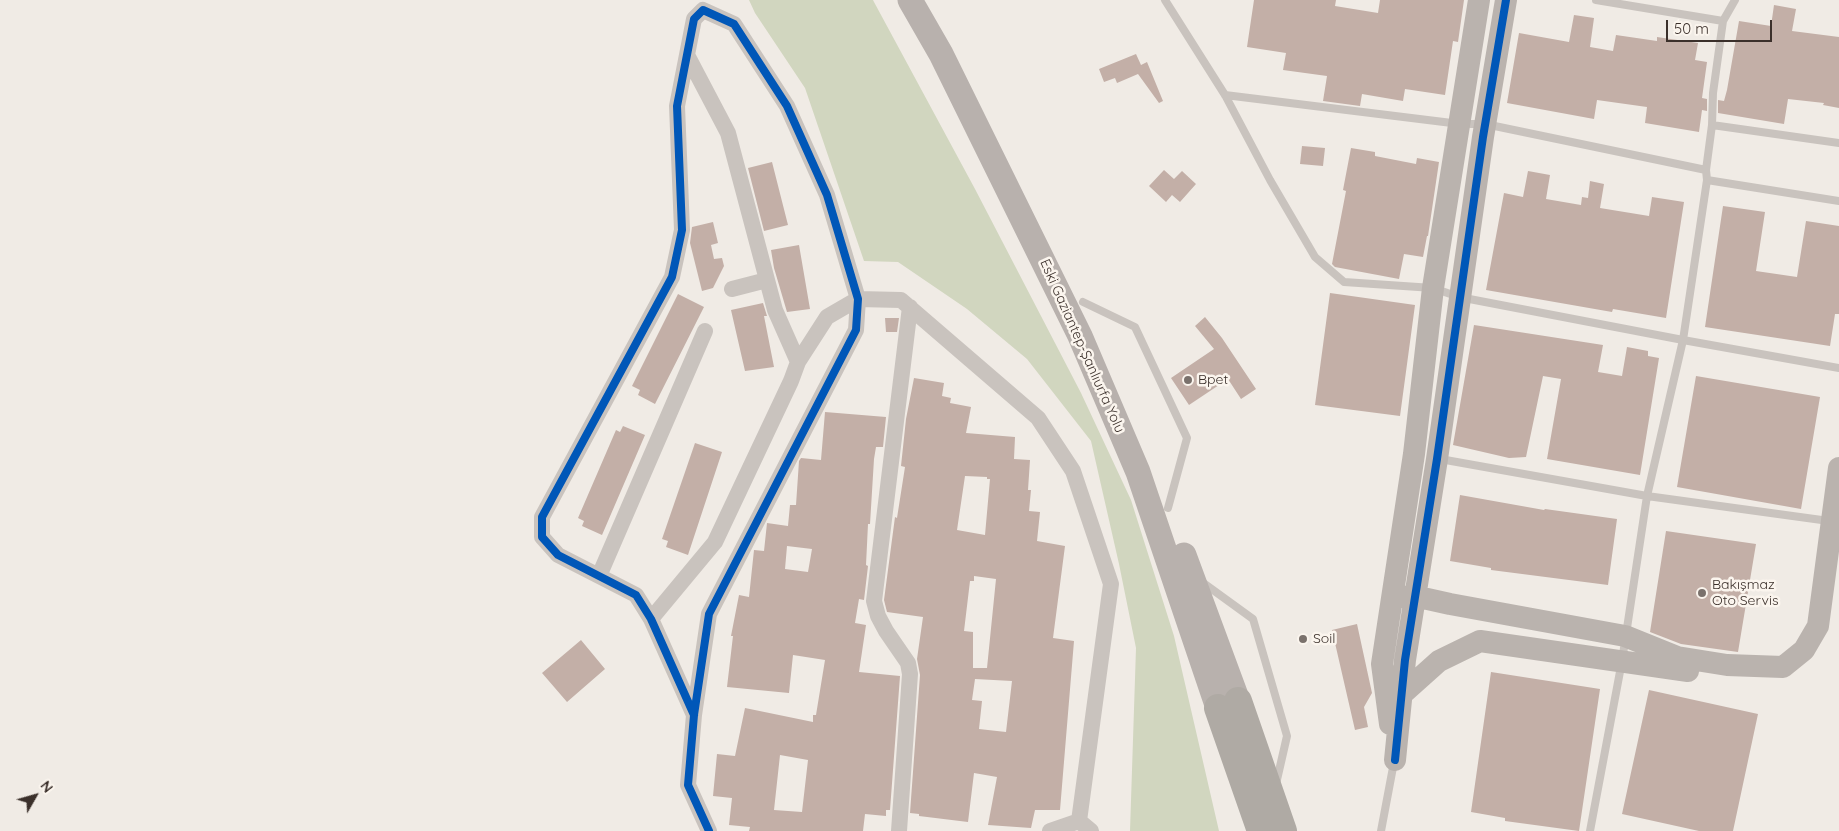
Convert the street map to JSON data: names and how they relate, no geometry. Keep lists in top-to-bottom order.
{
  "streets": {
    "main road": ["Eski Gaziantep-Şanlıurfa Yolu"]
  },
  "places": ["Bpet", "Bakışmaz Oto Servis", "Soil"],
  "scale_bar": "50 m",
  "north": "top right"
}
